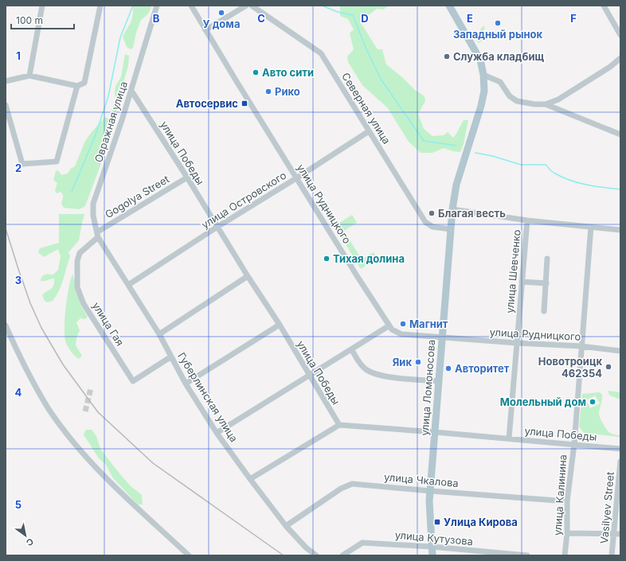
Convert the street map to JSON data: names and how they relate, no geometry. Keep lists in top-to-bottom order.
{
  "streets": {
    "main road": ["улица Ломоносова"],
    "street": [
      "Северная улица",
      "Овражная улица",
      "улица Победы",
      "Gogolya Street",
      "улица Островского",
      "улица Рудницкого",
      "улица Шевченко",
      "улица Гая",
      "Губерлинская улица",
      "улица Чкалова",
      "улица Калинина",
      "Vasilyev Street",
      "улица Кутузова"
    ]
  },
  "crossings": [
    ["Северная улица", "улица Островского"],
    ["Северная улица", "улица Ломоносова"],
    ["Овражная улица", "улица Победы"],
    ["Овражная улица", "Gogolya Street"],
    ["Овражная улица", "улица Гая"],
    ["Овражная улица", "Губерлинская улица"],
    ["улица Победы", "Gogolya Street"],
    ["улица Победы", "улица Островского"],
    ["улица Победы", "улица Шевченко"],
    ["улица Победы", "улица Ломоносова"],
    ["улица Победы", "улица Калинина"],
    ["Gogolya Street", "улица Гая"],
    ["Gogolya Street", "Губерлинская улица"],
    ["улица Островского", "улица Рудницкого"],
    ["улица Островского", "Губерлинская улица"],
    ["улица Рудницкого", "улица Шевченко"],
    ["улица Рудницкого", "улица Ломоносова"],
    ["улица Рудницкого", "улица Калинина"],
    ["улица Гая", "Губерлинская улица"],
    ["улица Ломоносова", "улица Чкалова"],
    ["улица Ломоносова", "улица Кутузова"],
    ["Губерлинская улица", "улица Чкалова"],
    ["улица Чкалова", "улица Калинина"]
  ],
  "places": {
    "other": [
      "У дома",
      "Западный рынок",
      "Служба кладбищ",
      "Авто сити",
      "Рико",
      "Благая весть",
      "Тихая долина",
      "Магнит",
      "Яик",
      "Новотроицк 462354",
      "Авторитет",
      "Молельный дом"
    ],
    "transit": ["Автосервис", "Улица Кирова"]
  },
  "scale_bar": "100 m",
  "north": "bottom right",
  "grid": {
    "columns": [
      "B",
      "C",
      "D",
      "E",
      "F"
    ],
    "rows": [
      "1",
      "2",
      "3",
      "4",
      "5"
    ]
  }
}
